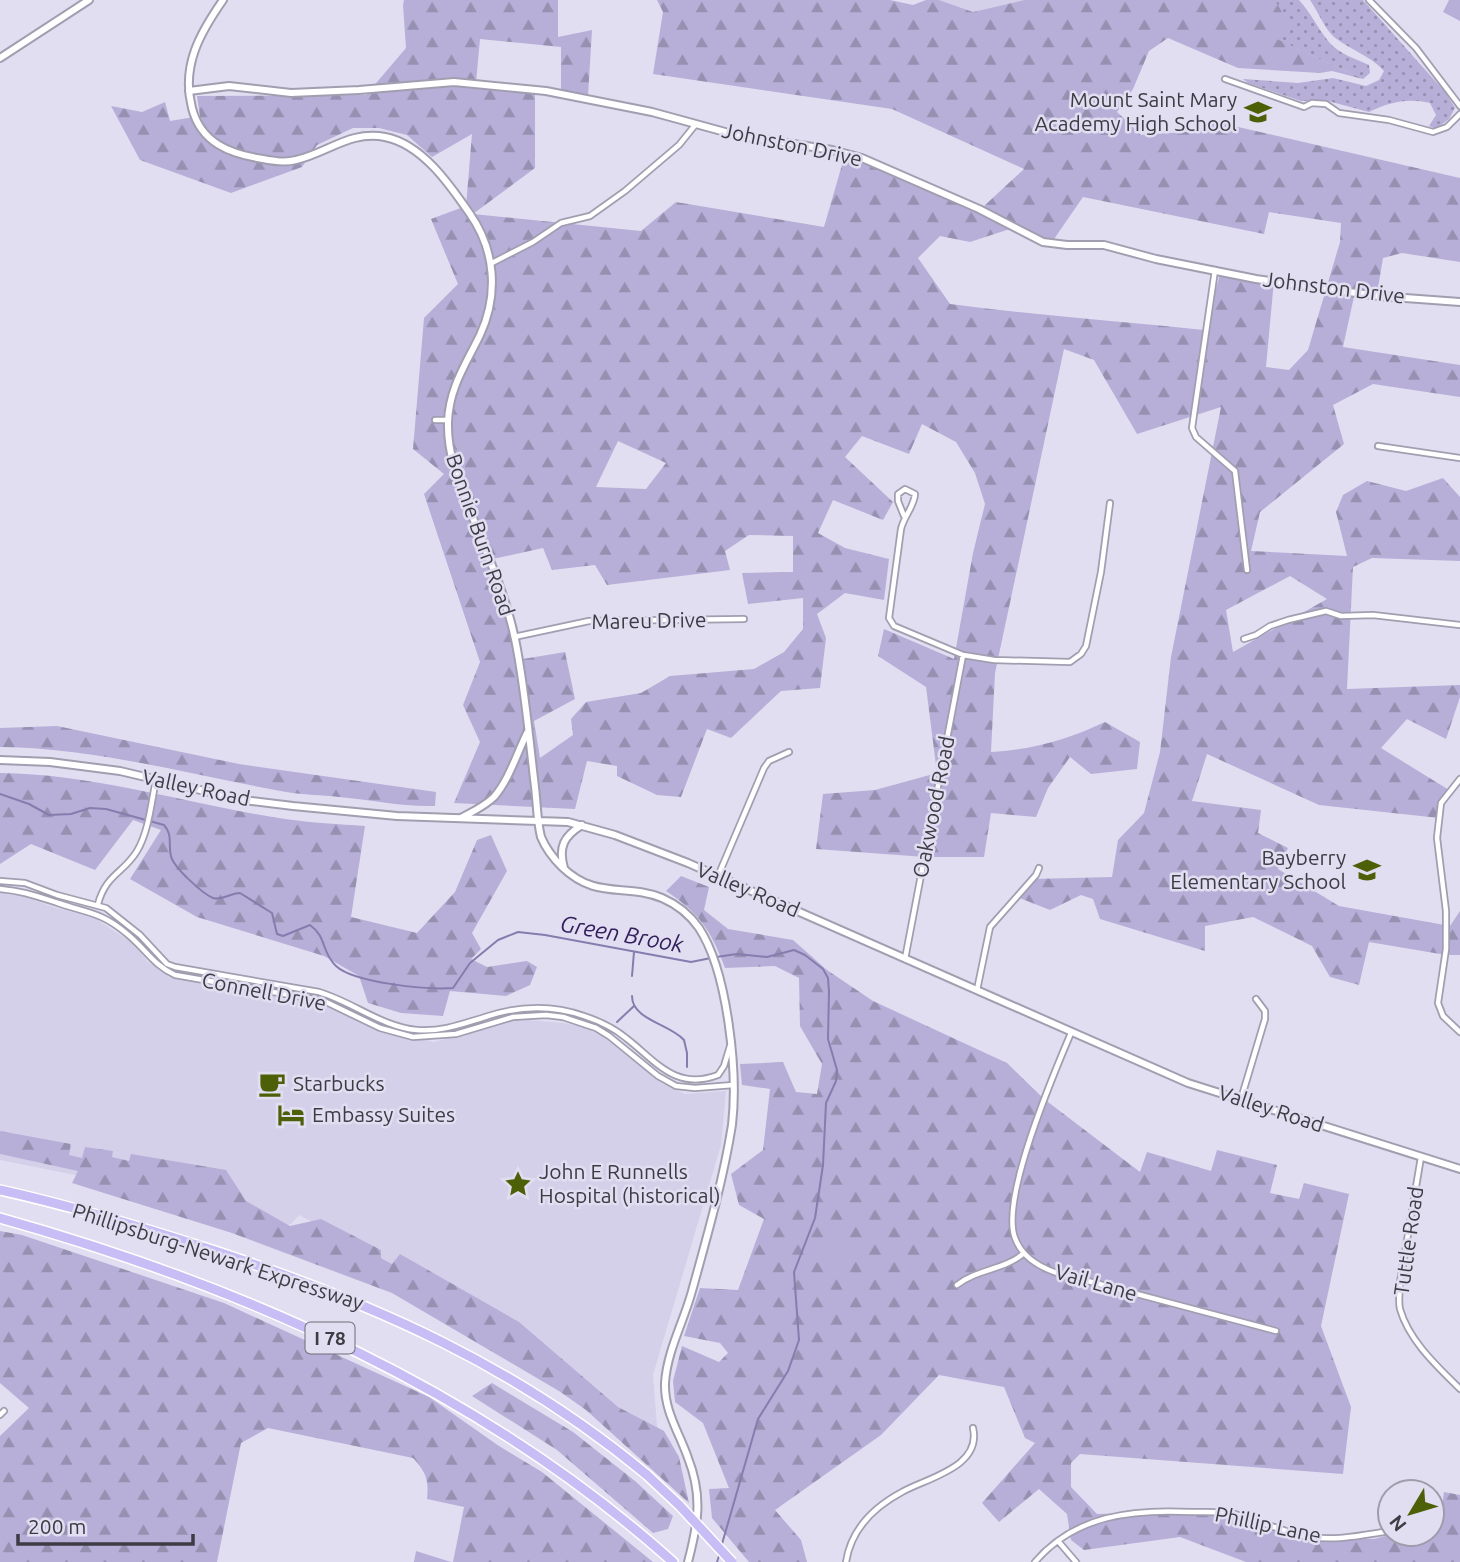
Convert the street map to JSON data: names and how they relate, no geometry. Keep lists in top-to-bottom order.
{
  "streets": {
    "highway": ["Phillipsburg-Newark Expressway", "I 78"],
    "main road": ["Johnston Drive", "Bonnie Burn Road", "Valley Road"],
    "street": [
      "Mareu Drive",
      "Oakwood Road",
      "Connell Drive",
      "Tuttle Road",
      "Vail Lane",
      "Phillip Lane"
    ]
  },
  "crossings": [
    ["Johnston Drive", "Bonnie Burn Road"],
    ["Bonnie Burn Road", "Mareu Drive"],
    ["Bonnie Burn Road", "Valley Road"],
    ["Valley Road", "Oakwood Road"],
    ["Valley Road", "Tuttle Road"]
  ],
  "water": ["Green Brook"],
  "places": {
    "school or university": ["Mount Saint Mary Academy High School", "Bayberry Elementary School"],
    "cafe": ["Starbucks"],
    "hotel": ["Embassy Suites"],
    "place": ["John E Runnells Hospital (historical)"]
  },
  "scale_bar": "200 m",
  "north": "bottom left"
}
